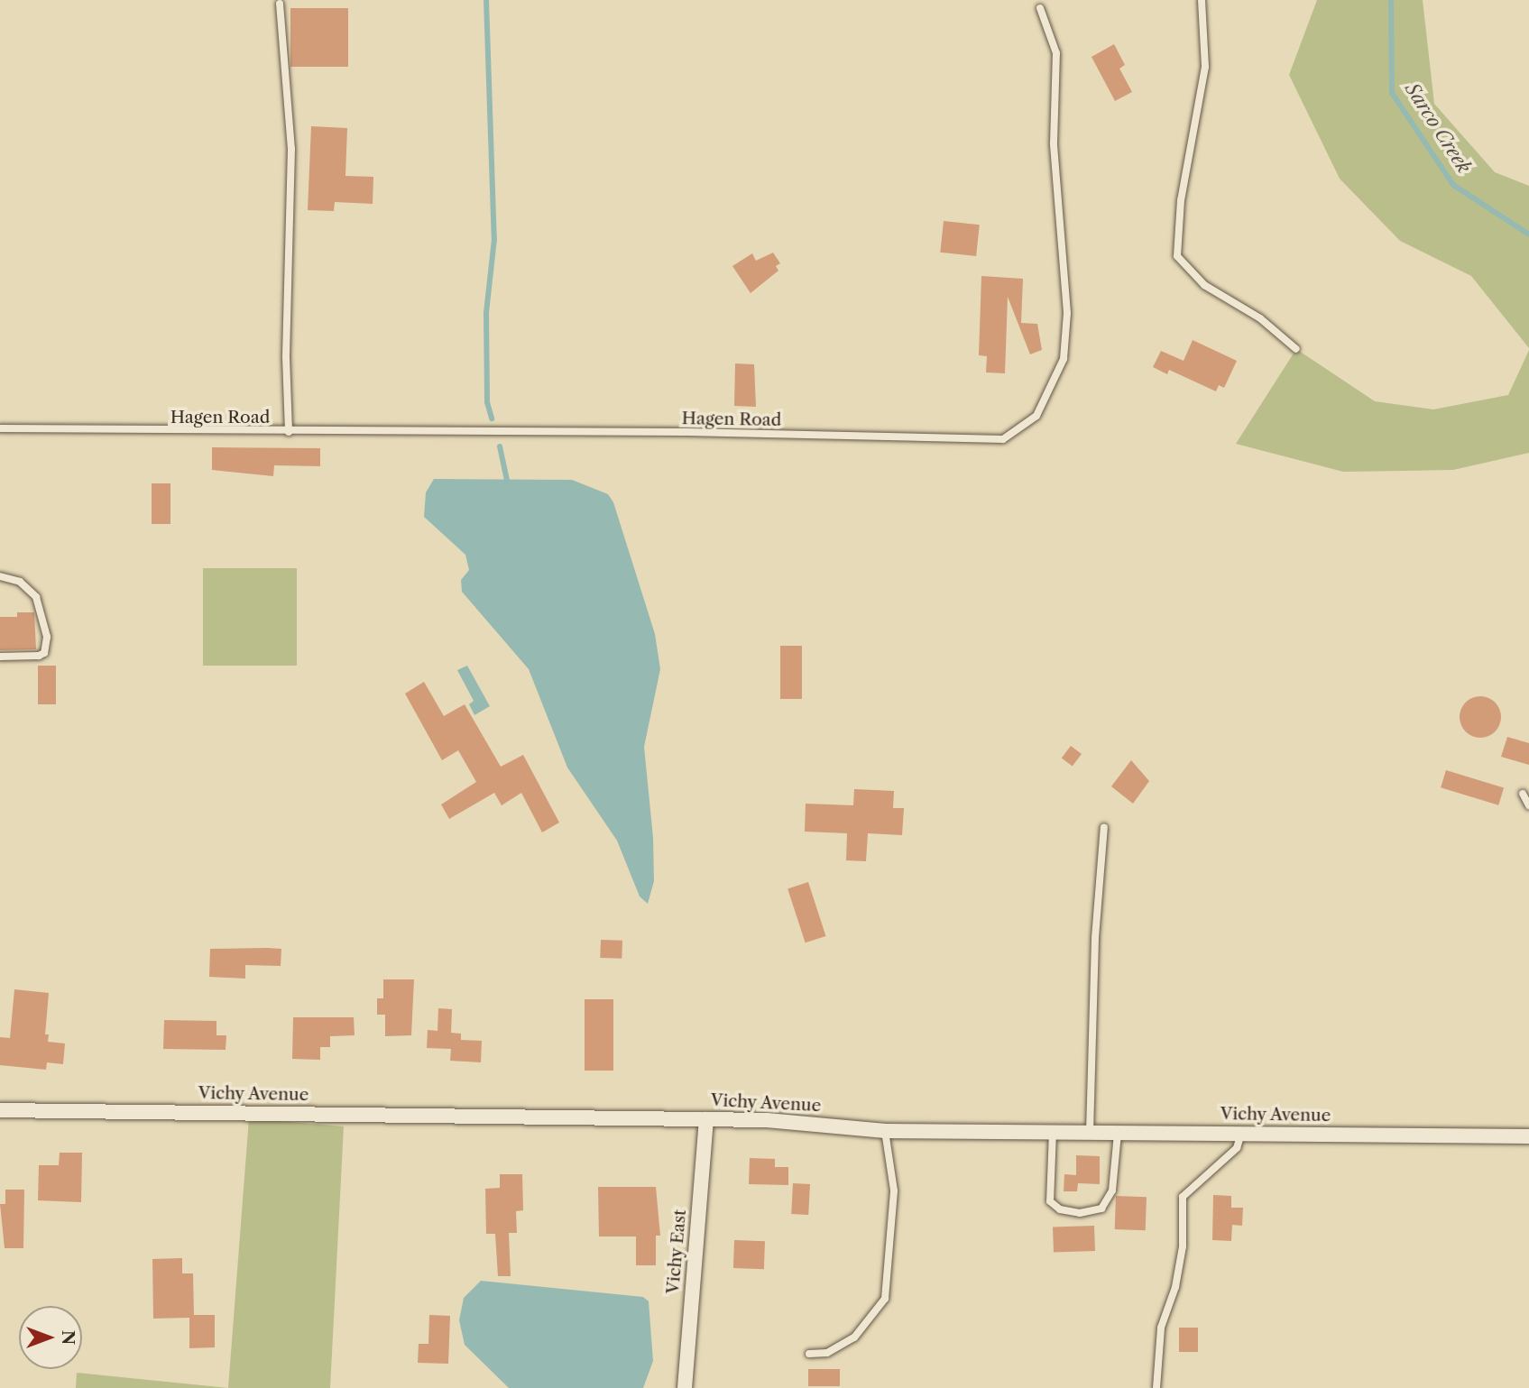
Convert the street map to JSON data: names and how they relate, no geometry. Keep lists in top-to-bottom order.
{
  "streets": {
    "street": ["Vichy Avenue", "Vichy East"],
    "lane": ["Hagen Road"]
  },
  "crossings": [
    ["Vichy Avenue", "Vichy East"]
  ],
  "water": ["Sarco Creek"],
  "north": "right"
}
